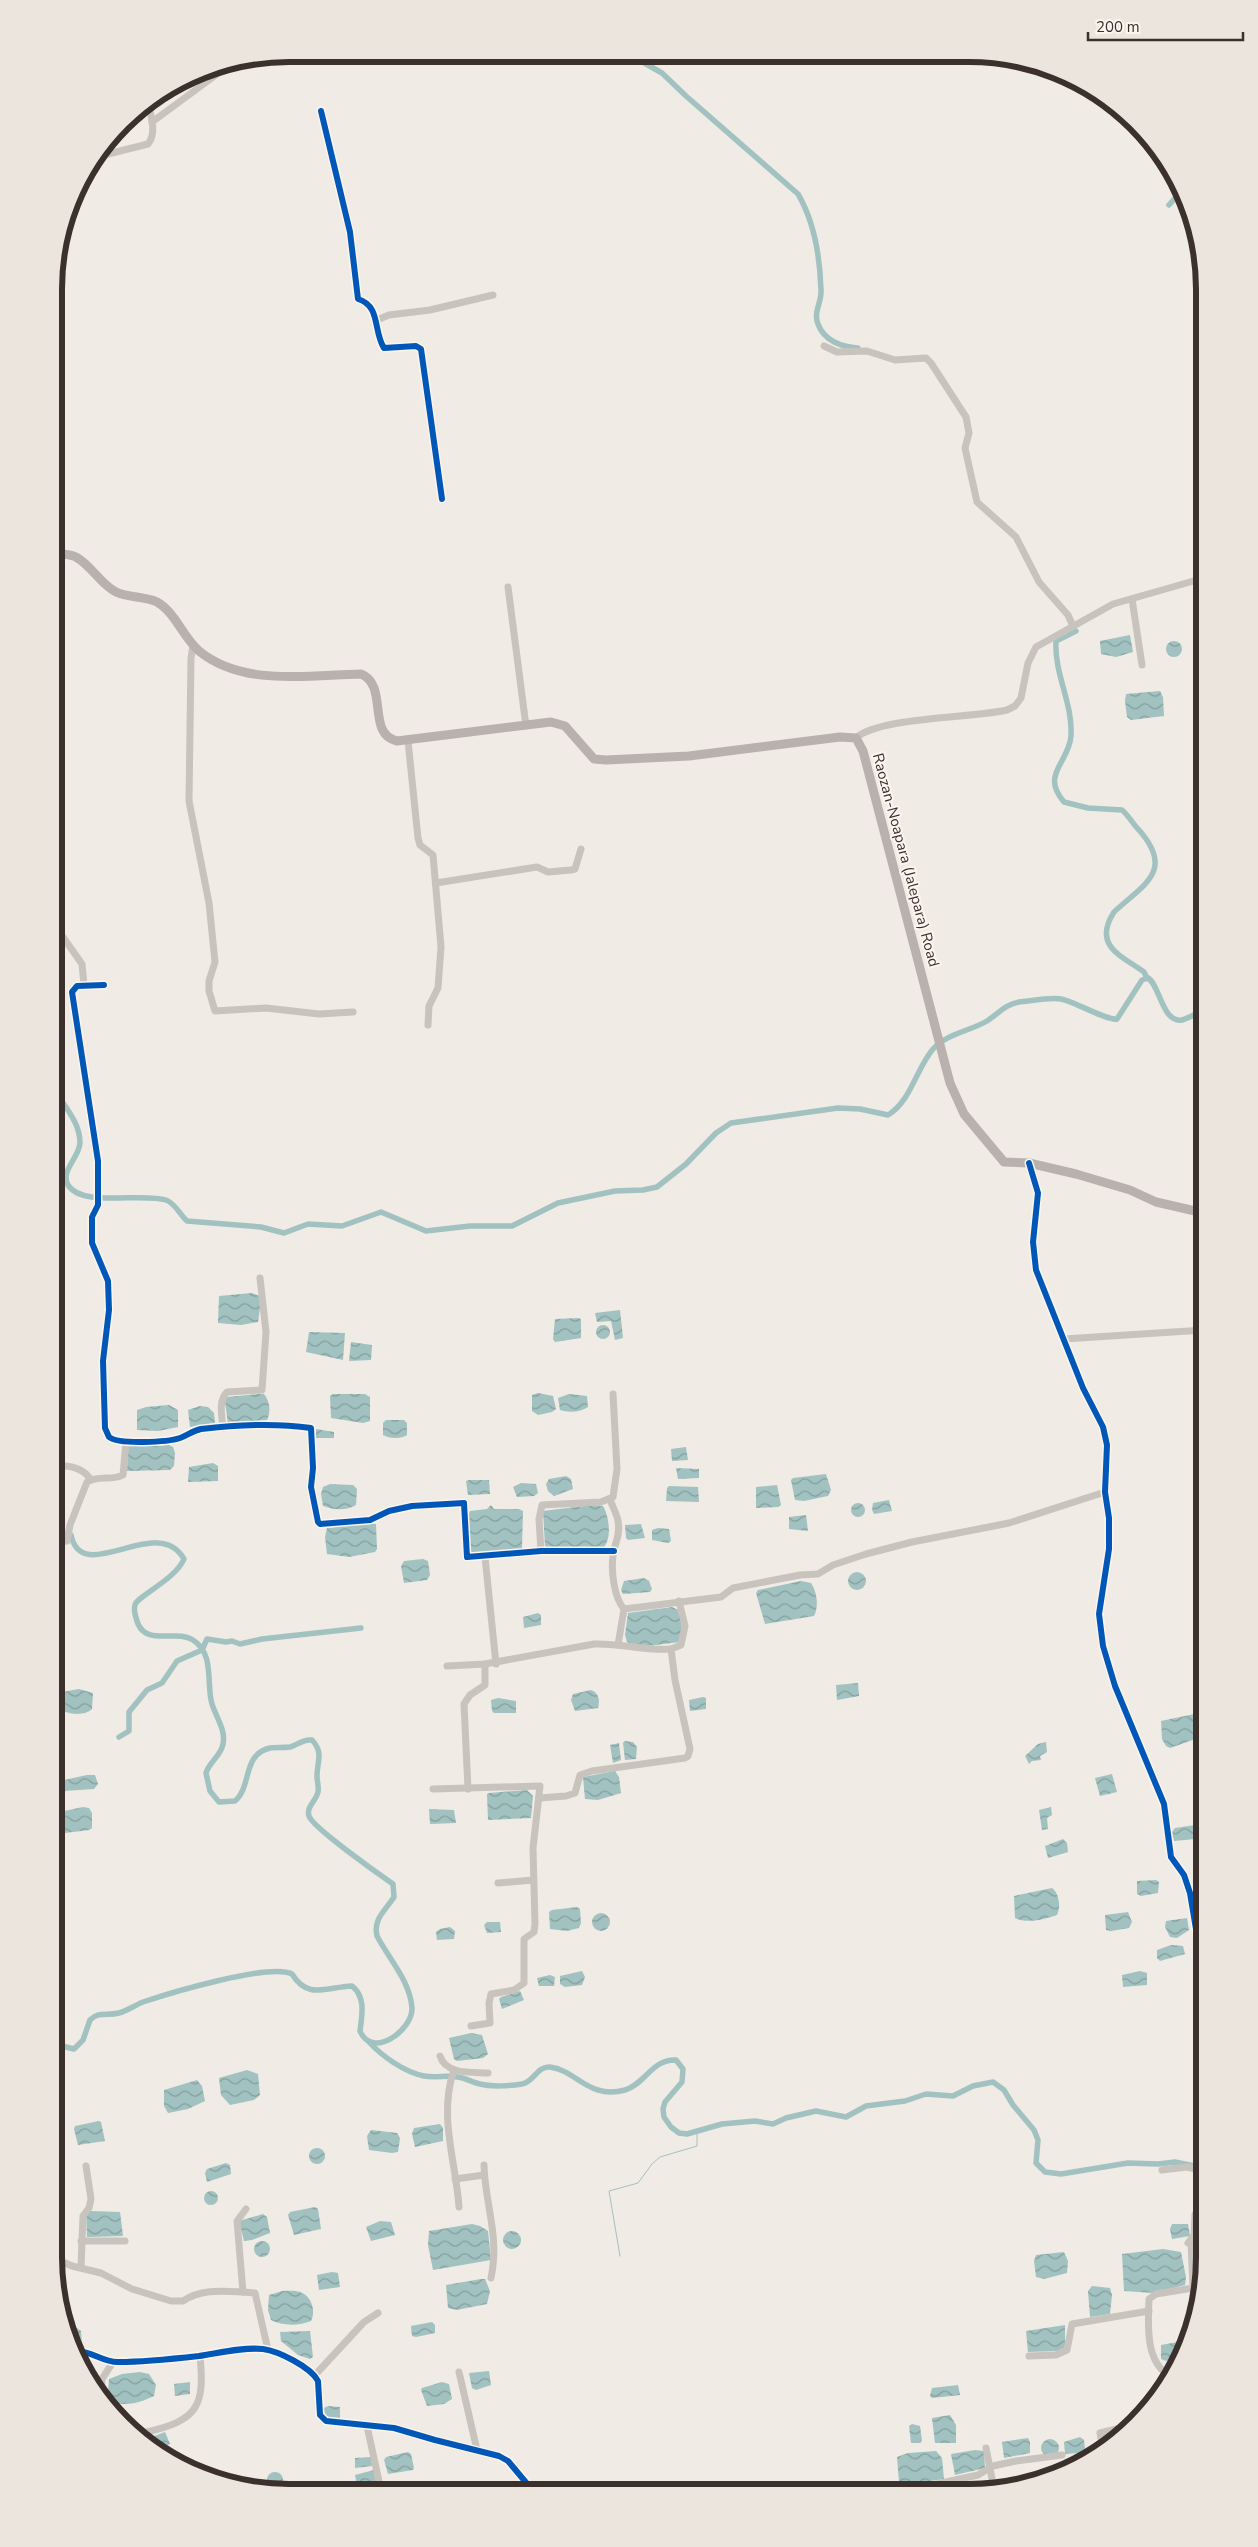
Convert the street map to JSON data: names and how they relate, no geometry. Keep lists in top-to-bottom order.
{
  "streets": {
    "main road": ["Raozan-Noapara (Jalepara) Road"]
  },
  "scale_bar": "200 m"
}
